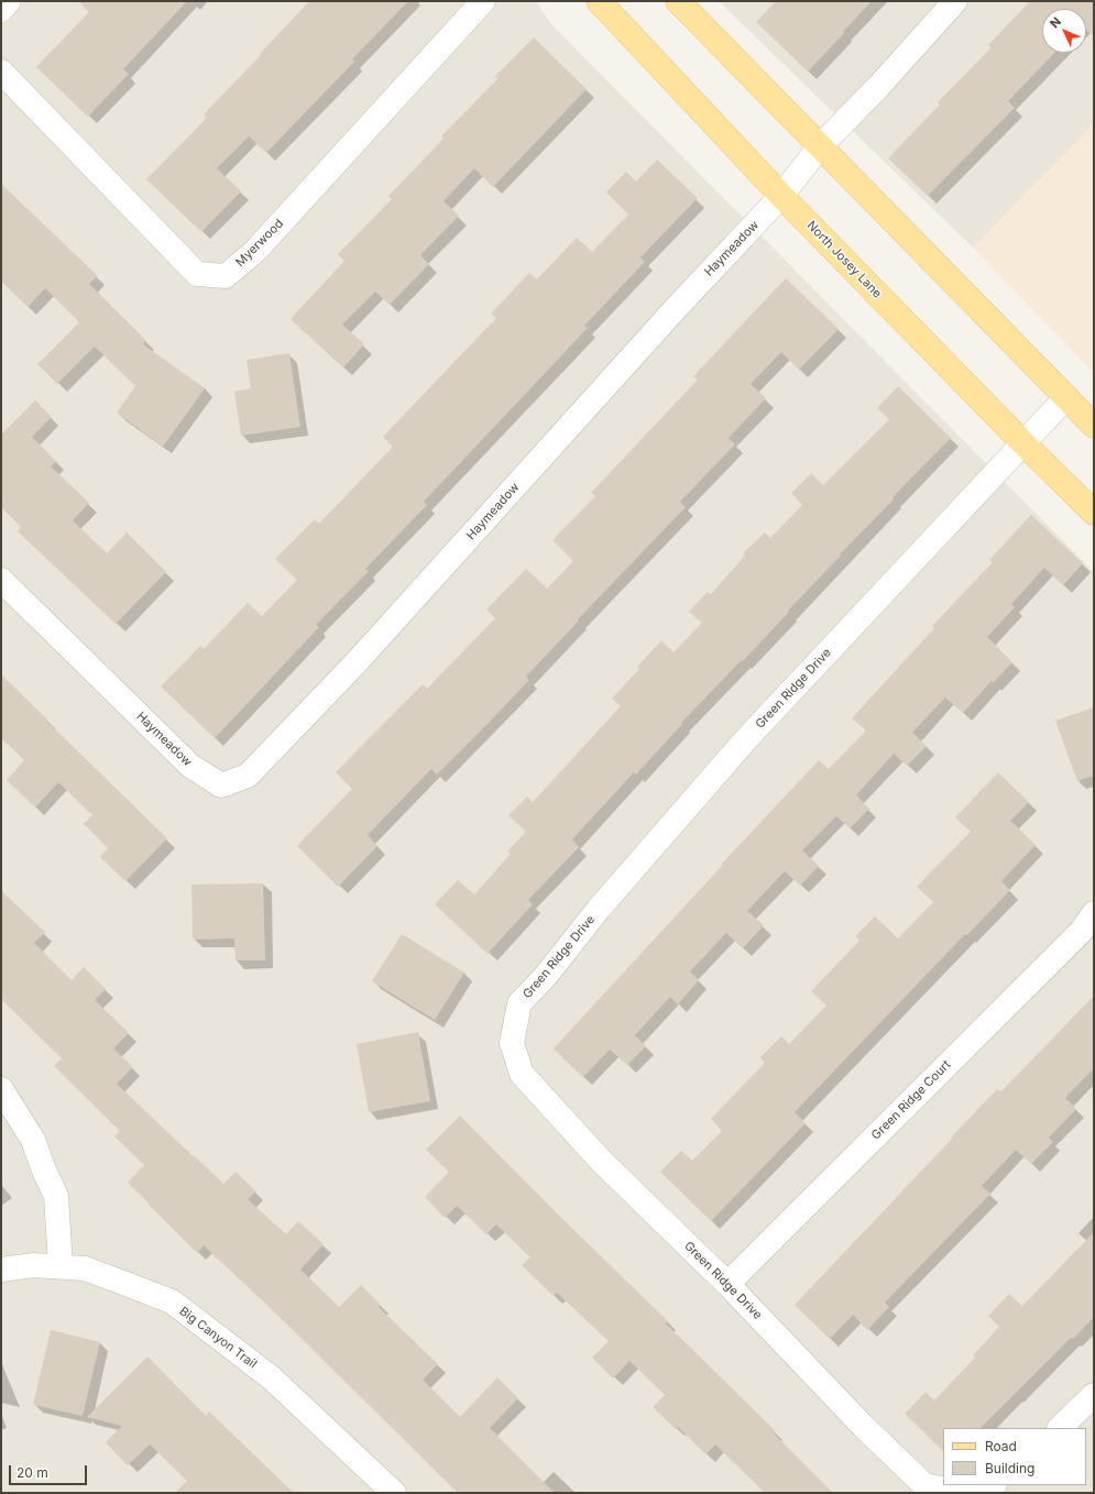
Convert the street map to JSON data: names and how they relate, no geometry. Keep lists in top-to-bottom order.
{
  "streets": {
    "main road": ["North Josey Lane"],
    "street": [
      "Myerwood",
      "Haymeadow",
      "Green Ridge Drive",
      "Green Ridge Court",
      "Big Canyon Trail"
    ]
  },
  "crossings": [
    ["Haymeadow", "North Josey Lane"],
    ["North Josey Lane", "Green Ridge Drive"],
    ["Green Ridge Drive", "Green Ridge Court"]
  ],
  "legend": ["Road", "Building"],
  "scale_bar": "20 m",
  "north": "top left"
}
